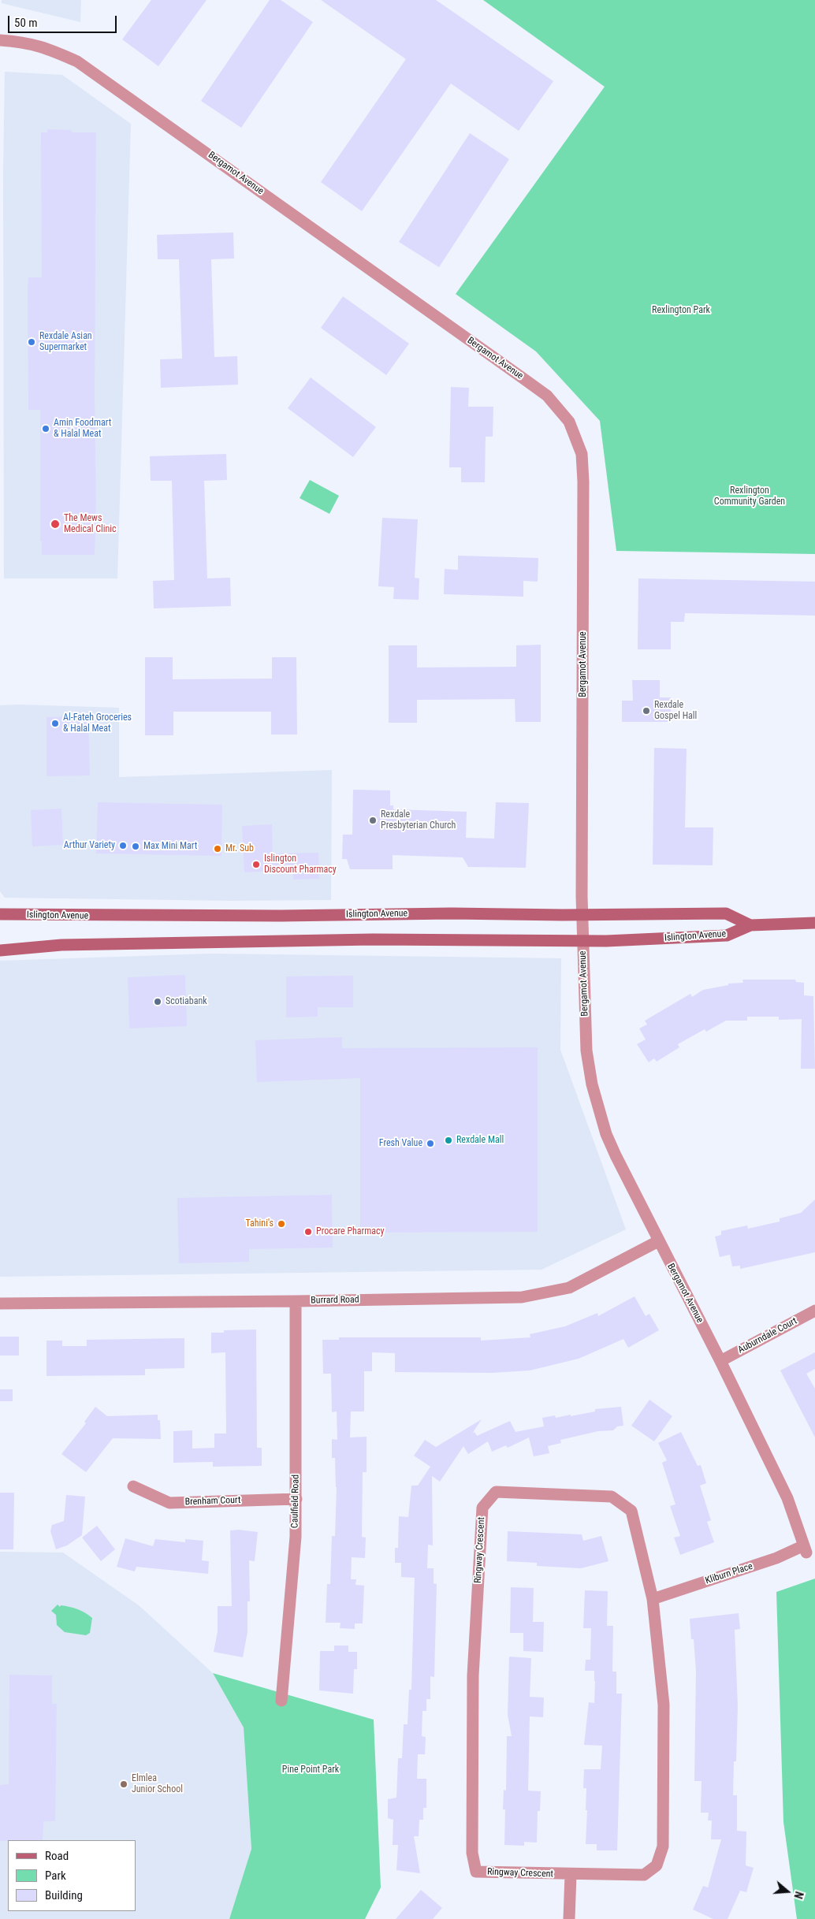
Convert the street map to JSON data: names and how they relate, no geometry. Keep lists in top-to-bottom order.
{
  "streets": {
    "main road": ["Islington Avenue"],
    "street": [
      "Bergamot Avenue",
      "Burrard Road",
      "Auburndale Court",
      "Brenham Court",
      "Caulfield Road",
      "Ringway Crescent",
      "Kliburn Place"
    ]
  },
  "crossings": [
    ["Bergamot Avenue", "Islington Avenue"],
    ["Bergamot Avenue", "Burrard Road"],
    ["Bergamot Avenue", "Auburndale Court"],
    ["Bergamot Avenue", "Kliburn Place"],
    ["Burrard Road", "Caulfield Road"],
    ["Brenham Court", "Caulfield Road"],
    ["Ringway Crescent", "Kliburn Place"]
  ],
  "parks": ["Rexlington Park", "Rexlington Community Garden", "Pine Point Park"],
  "places": [
    "Rexdale Asian Supermarket",
    "Amin Foodmart & Halal Meat",
    "The Mews Medical Clinic",
    "Rexdale Gospel Hall",
    "Al-Fateh Groceries & Halal Meat",
    "Rexdale Presbyterian Church",
    "Arthur Variety",
    "Max Mini Mart",
    "Mr. Sub",
    "Islington Discount Pharmacy",
    "Scotiabank",
    "Rexdale Mall",
    "Fresh Value",
    "Tahini's",
    "Procare Pharmacy",
    "Elmlea Junior School"
  ],
  "legend": ["Road", "Park", "Building"],
  "scale_bar": "50 m",
  "north": "right"
}
